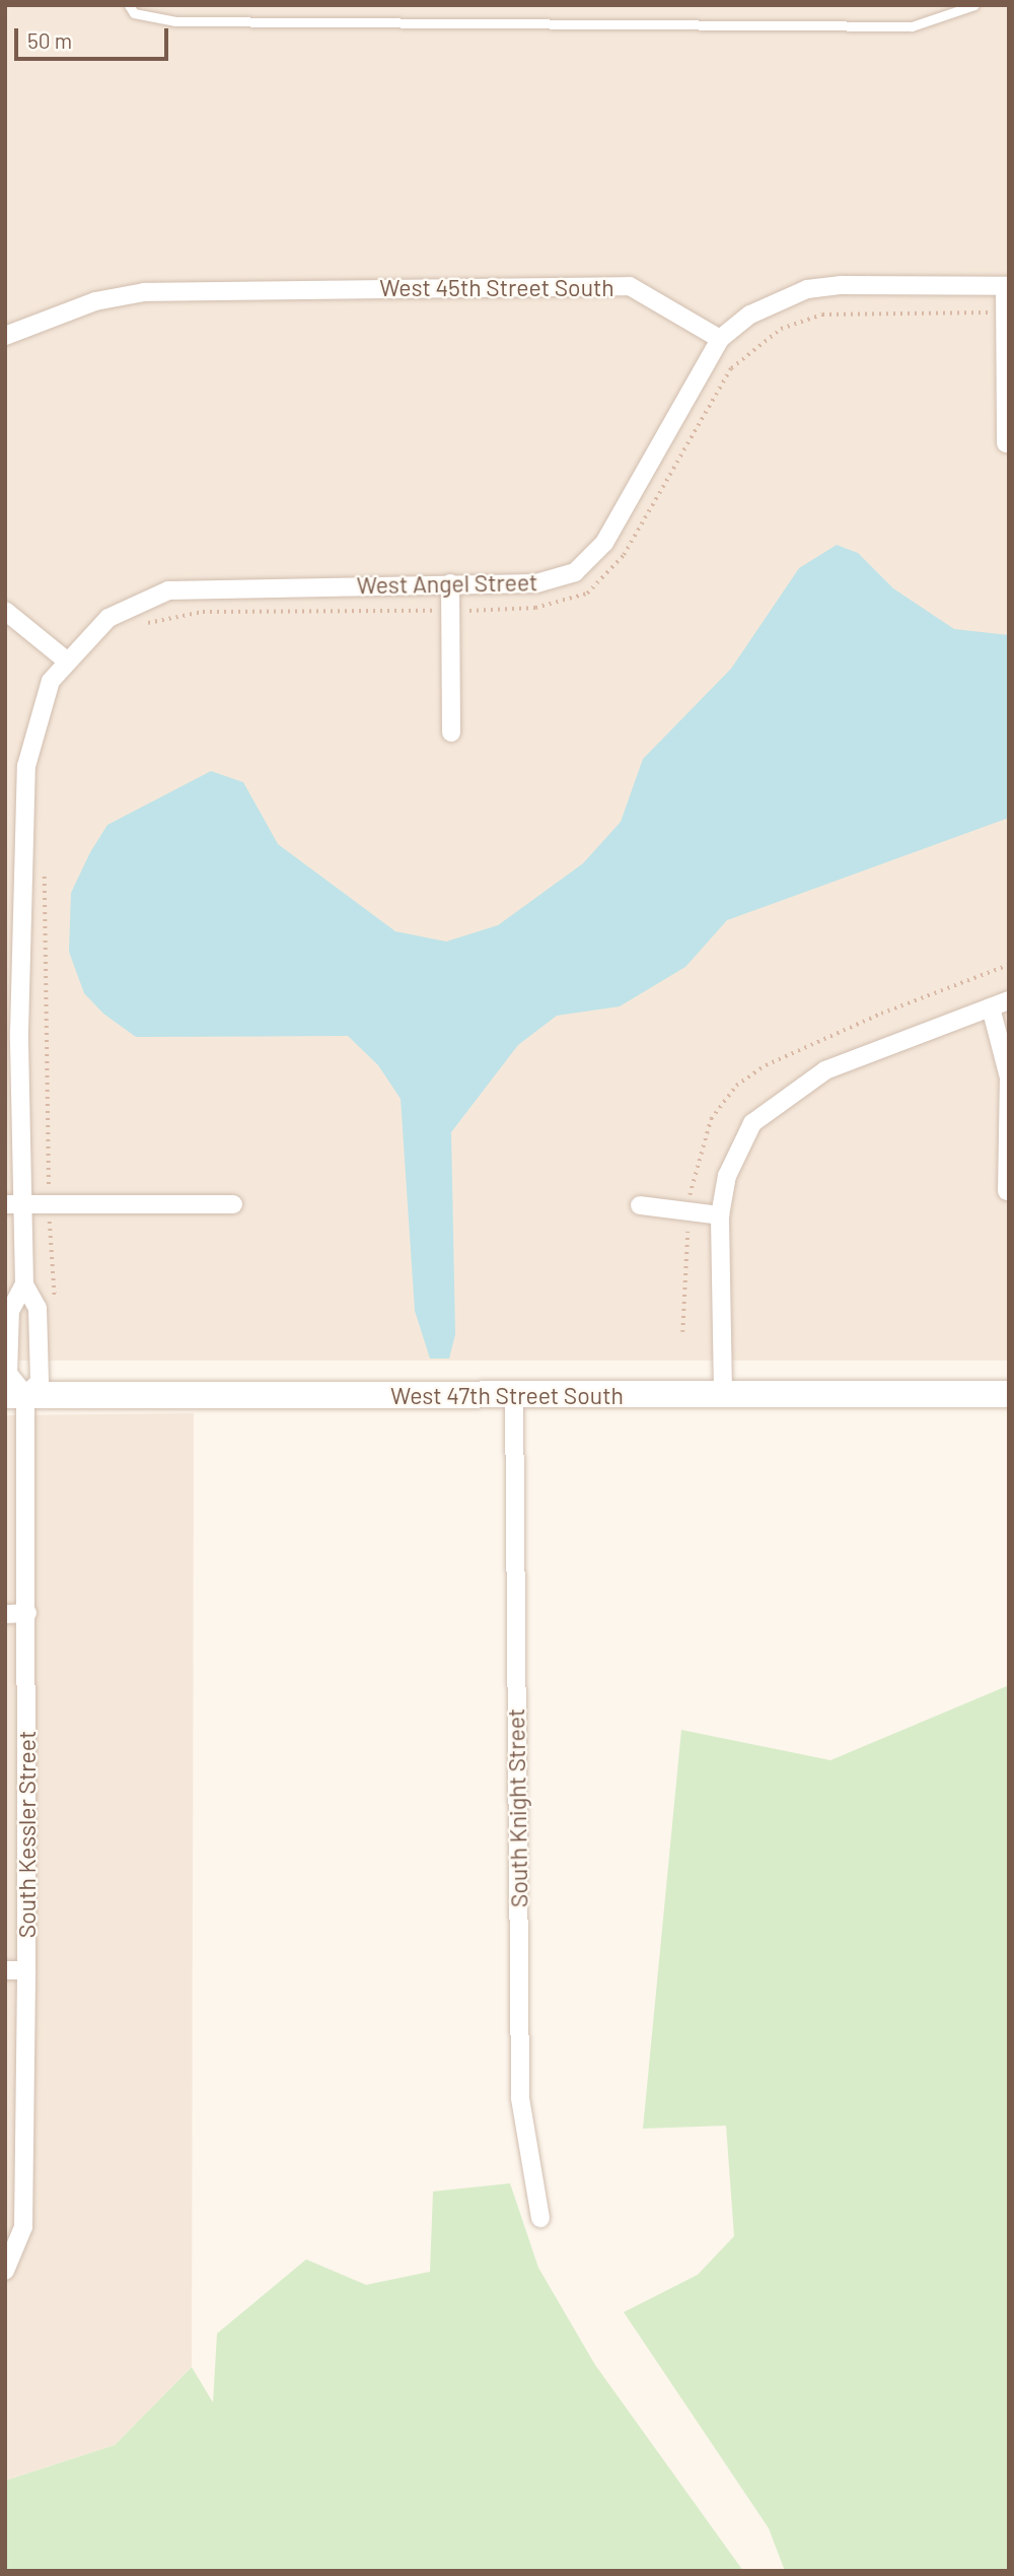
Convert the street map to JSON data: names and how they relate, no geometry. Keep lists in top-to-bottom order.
{
  "streets": {
    "street": [
      "West 45th Street South",
      "West Angel Street",
      "West 47th Street South",
      "South Knight Street",
      "South Kessler Street"
    ]
  },
  "crossings": [
    ["West 45th Street South", "West Angel Street"],
    ["West Angel Street", "South Kessler Street"],
    ["West 47th Street South", "South Knight Street"],
    ["West 47th Street South", "South Kessler Street"]
  ],
  "scale_bar": "50 m"
}
